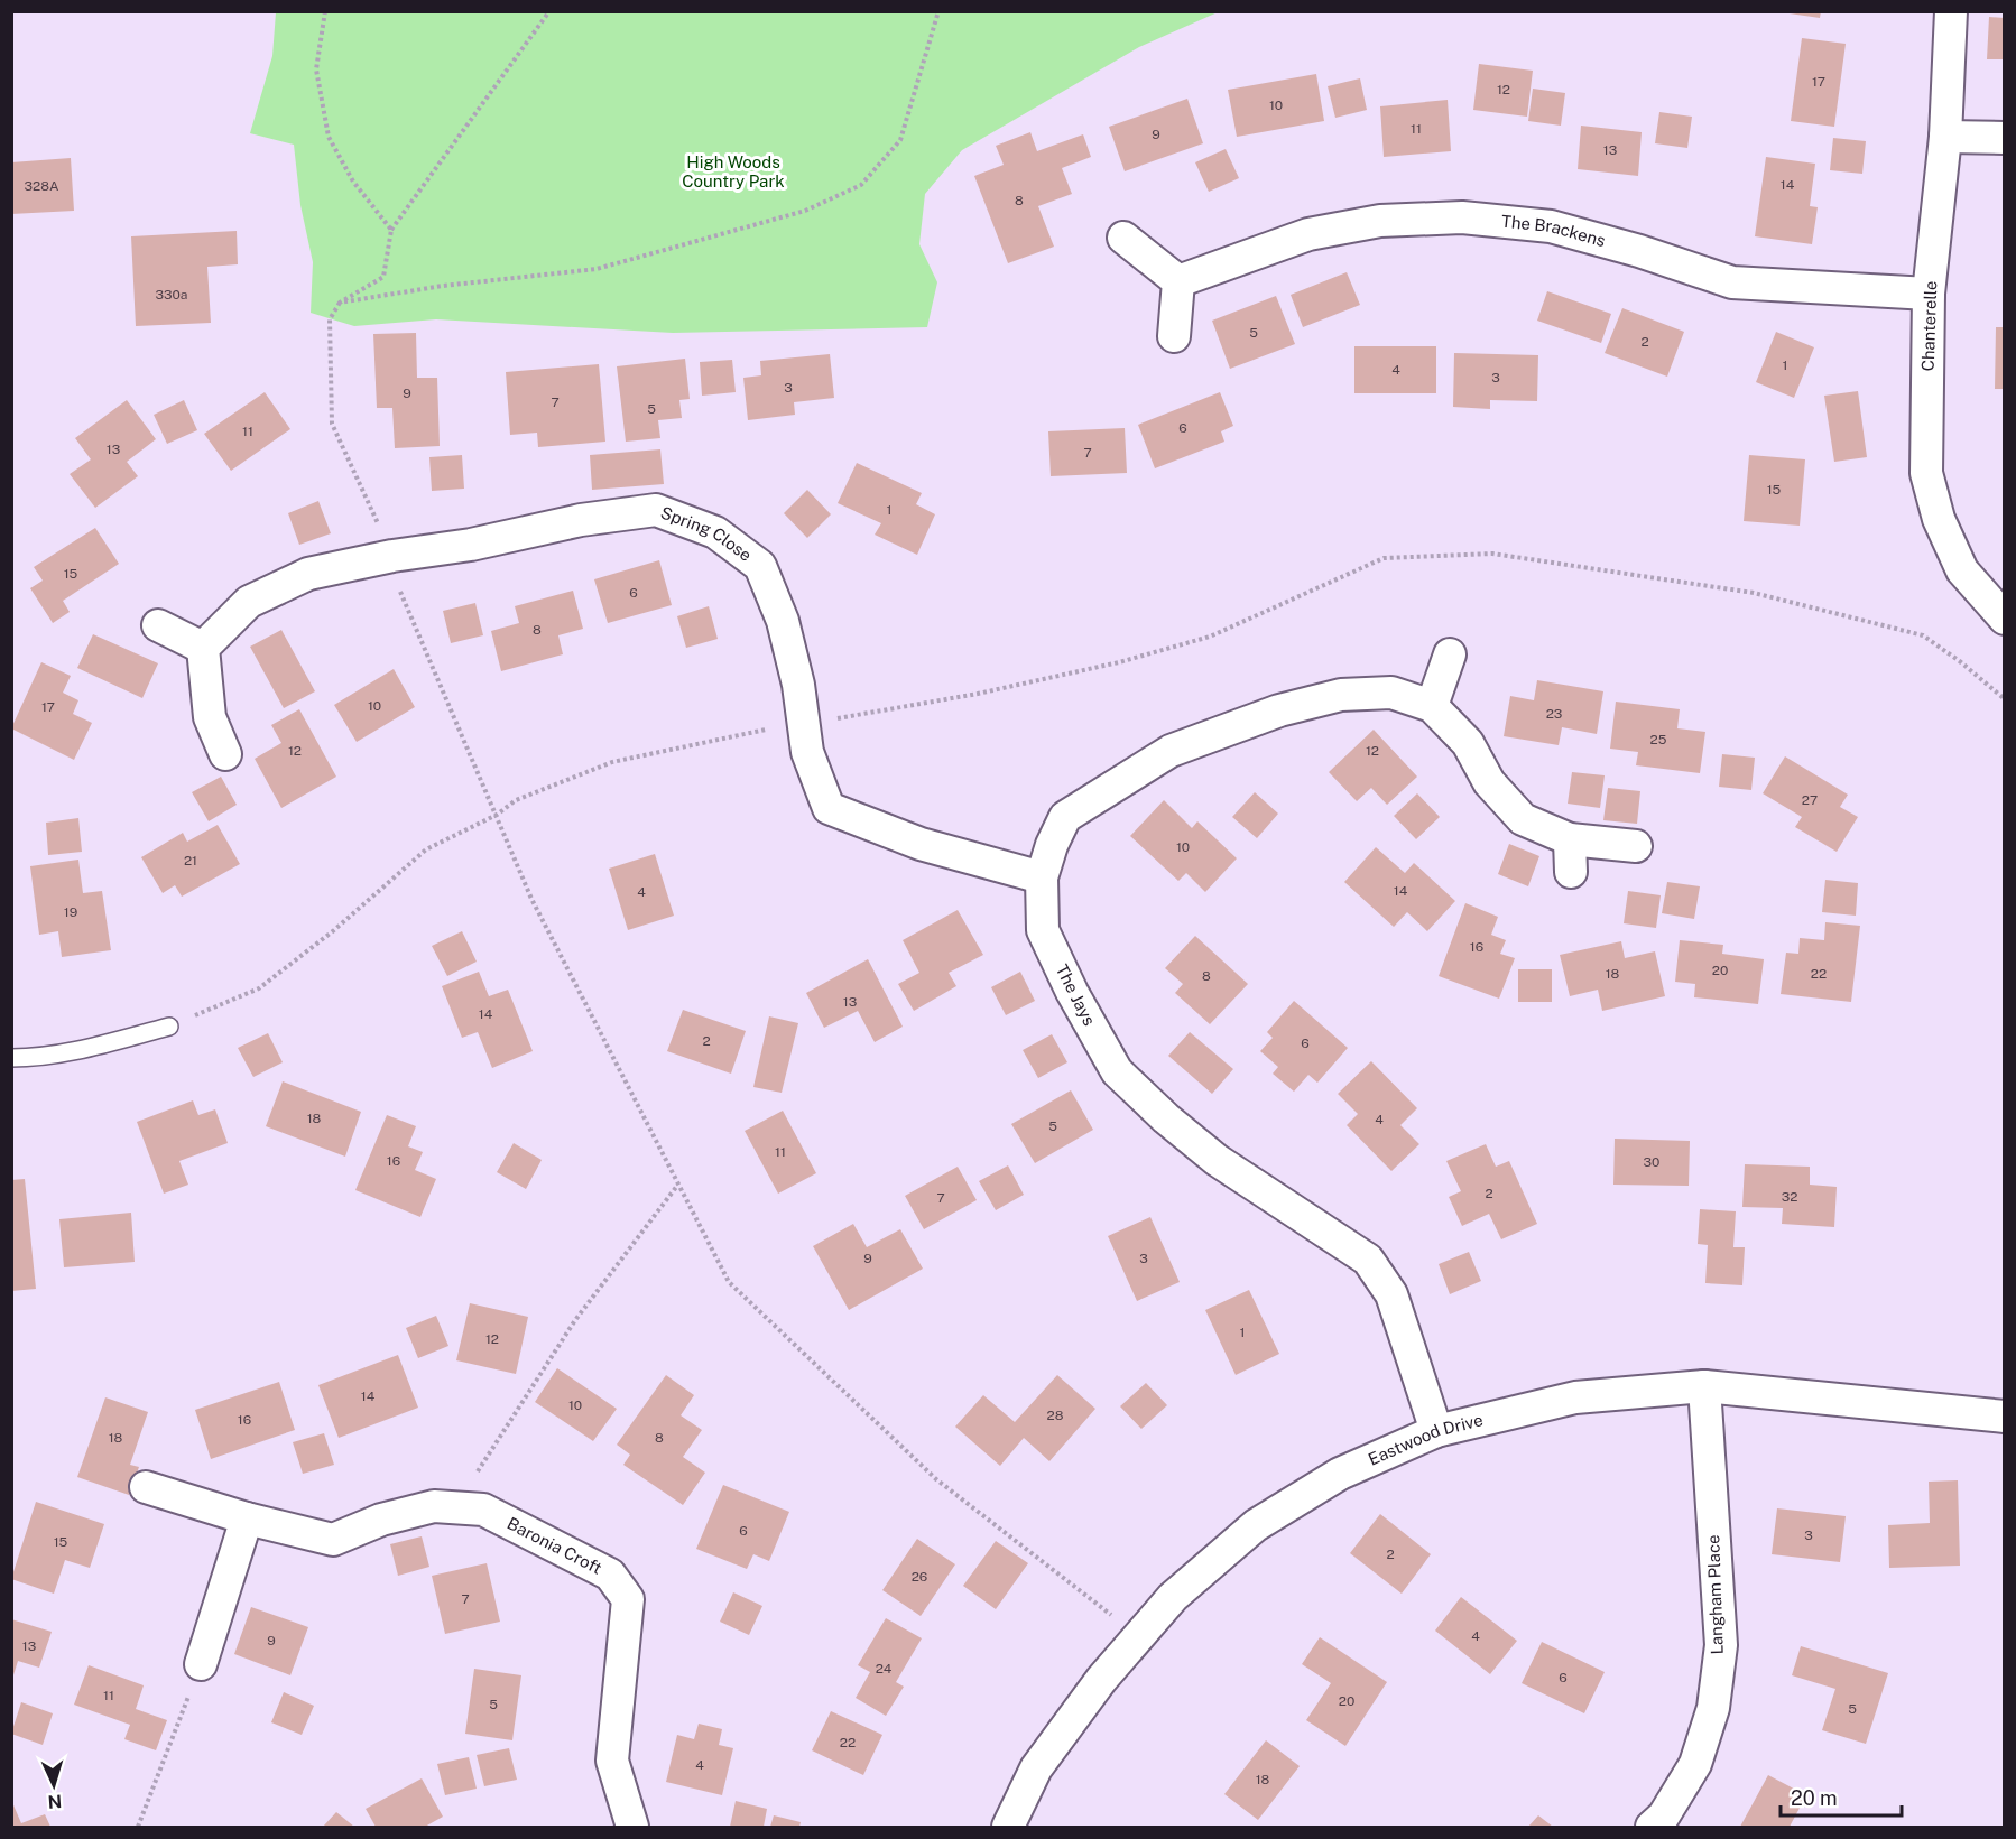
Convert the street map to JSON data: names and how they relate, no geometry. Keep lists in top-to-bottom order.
{
  "streets": {
    "street": [
      "The Brackens",
      "Chanterelle",
      "Spring Close",
      "The Jays",
      "Eastwood Drive",
      "Baronia Croft",
      "Langham Place"
    ]
  },
  "crossings": [
    ["The Brackens", "Chanterelle"],
    ["Spring Close", "The Jays"],
    ["The Jays", "Eastwood Drive"],
    ["Eastwood Drive", "Langham Place"]
  ],
  "parks": ["High Woods Country Park"],
  "house_numbers": [
    "17",
    "12",
    "10",
    "11",
    "9",
    "13",
    "14",
    "328A",
    "8",
    "330a",
    "5",
    "2",
    "1",
    "4",
    "3",
    "3",
    "9",
    "7",
    "5",
    "6",
    "11",
    "13",
    "7",
    "15",
    "1",
    "15",
    "6",
    "8",
    "10",
    "17",
    "23",
    "25",
    "12",
    "12",
    "27",
    "10",
    "21",
    "14",
    "4",
    "19",
    "16",
    "20",
    "18",
    "22",
    "8",
    "13",
    "14",
    "2",
    "6",
    "18",
    "4",
    "5",
    "11",
    "16",
    "30",
    "2",
    "32",
    "7",
    "9",
    "3",
    "1",
    "12",
    "14",
    "10",
    "28",
    "16",
    "18",
    "8",
    "6",
    "3",
    "15",
    "2",
    "26",
    "7",
    "4",
    "9",
    "13",
    "24",
    "6",
    "11",
    "20",
    "5",
    "5",
    "22",
    "4",
    "18"
  ],
  "scale_bar": "20 m",
  "north": "bottom"
}
